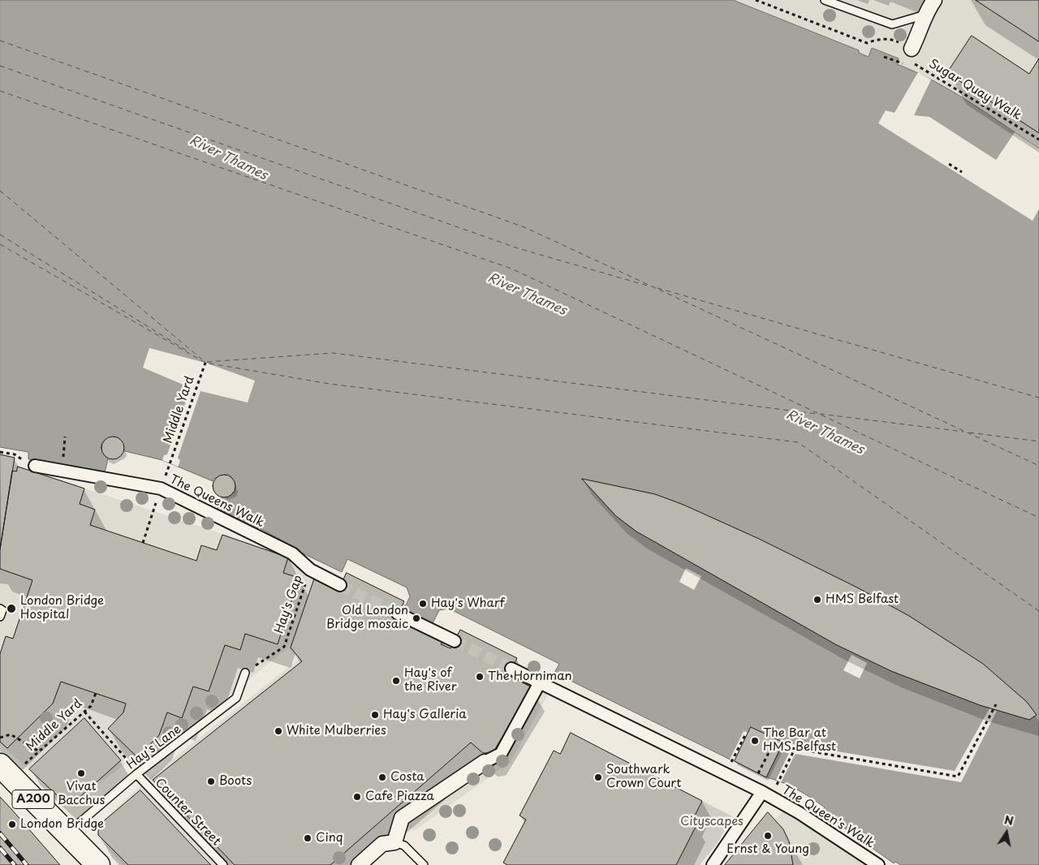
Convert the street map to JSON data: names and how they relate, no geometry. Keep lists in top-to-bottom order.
{
  "streets": {
    "main road": ["A200"],
    "street": ["The Queens Walk", "The Queen's Walk"],
    "lane": ["Hay's Lane", "Counter Street"],
    "path": ["Sugar Quay Walk", "Middle Yard", "Hay's Gap"]
  },
  "crossings": [
    ["Middle Yard", "A200"],
    ["The Queens Walk", "Hay's Gap"],
    ["Hay's Gap", "Hay's Lane"],
    ["Hay's Lane", "A200"],
    ["Hay's Lane", "Counter Street"]
  ],
  "water": ["River Thames"],
  "parks": ["Cityscapes"],
  "places": [
    "HMS Belfast",
    "Hay's Wharf",
    "London Bridge Hospital",
    "Old London Bridge mosaic",
    "The Horniman",
    "Hay's of the River",
    "Hay's Galleria",
    "White Mulberries",
    "The Bar at HMS Belfast",
    "Vivat Bacchus",
    "Costa",
    "Southwark Crown Court",
    "Boots",
    "Cafe Piazza",
    "London Bridge",
    "Ernst & Young",
    "Cinq"
  ],
  "north": "top"
}
